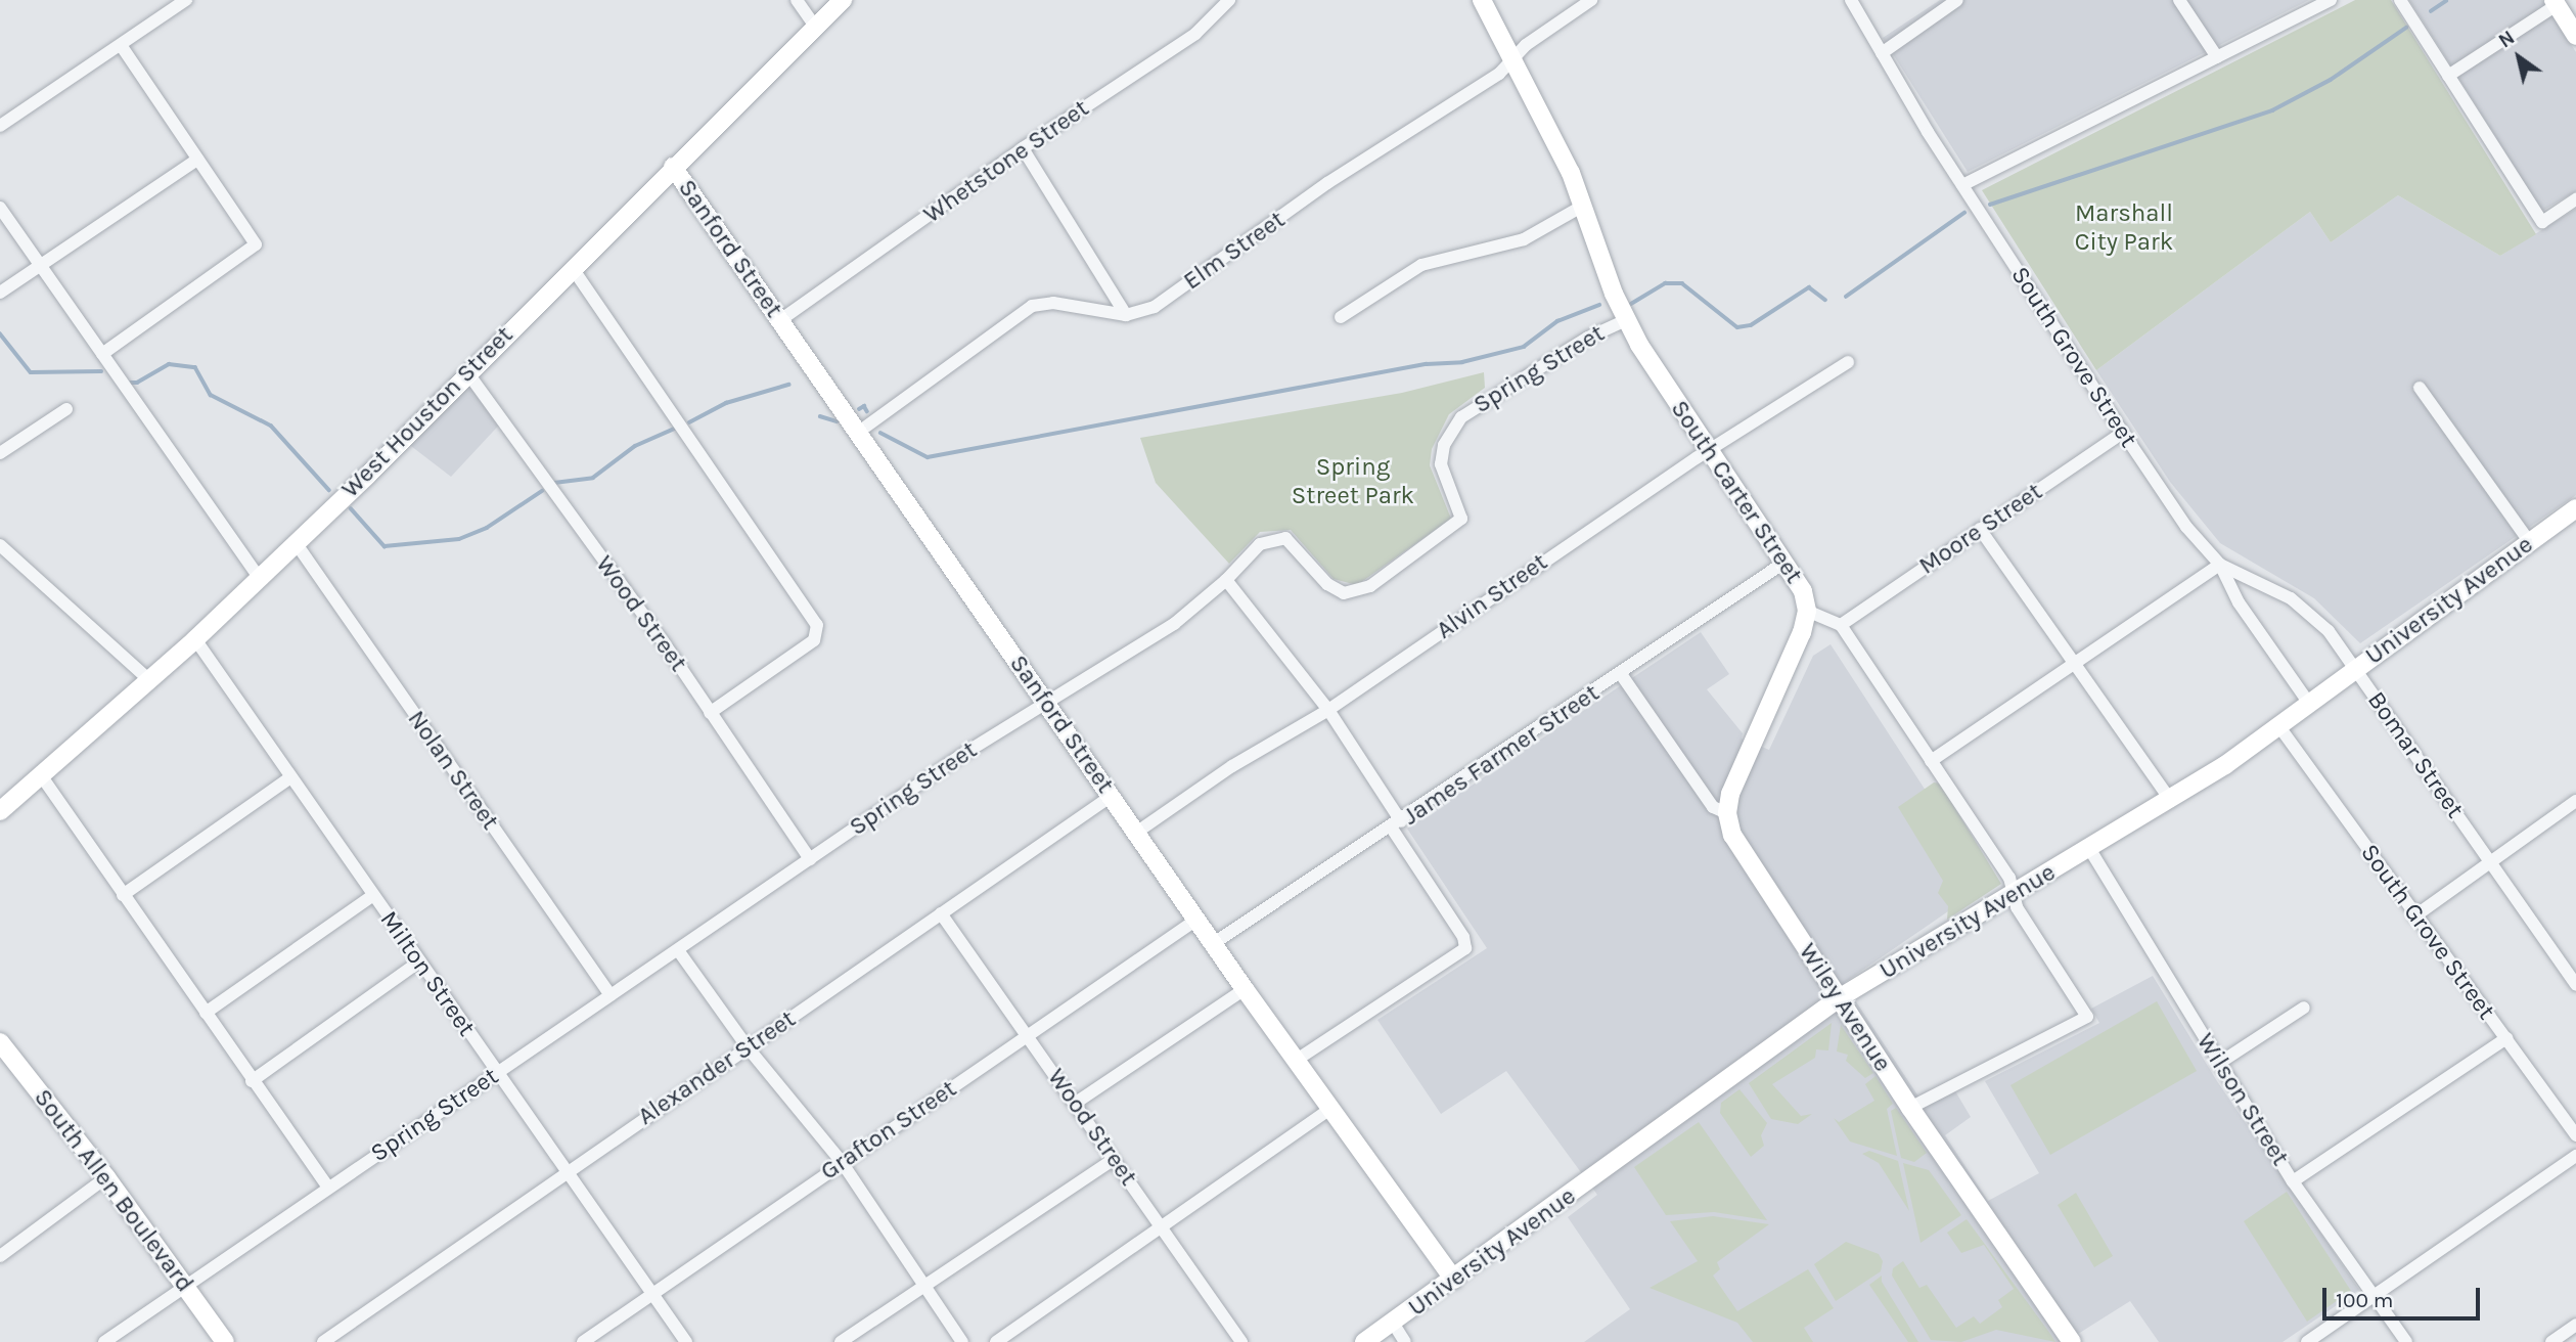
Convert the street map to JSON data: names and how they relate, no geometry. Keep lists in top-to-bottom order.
{
  "streets": {
    "street": [
      "Whetstone Street",
      "Sanford Street",
      "Elm Street",
      "South Grove Street",
      "Spring Street",
      "West Houston Street",
      "South Carter Street",
      "Moore Street",
      "Alvin Street",
      "University Avenue",
      "Wood Street",
      "James Farmer Street",
      "Bomar Street",
      "Nolan Street",
      "Milton Street",
      "Wiley Avenue",
      "Alexander Street",
      "Wilson Street",
      "Grafton Street",
      "South Allen Boulevard"
    ]
  },
  "crossings": [
    ["Whetstone Street", "Sanford Street"],
    ["Sanford Street", "Spring Street"],
    ["Sanford Street", "West Houston Street"],
    ["Sanford Street", "Alvin Street"],
    ["Sanford Street", "University Avenue"],
    ["Sanford Street", "James Farmer Street"],
    ["Sanford Street", "Alexander Street"],
    ["Sanford Street", "Grafton Street"],
    ["Elm Street", "South Carter Street"],
    ["South Grove Street", "Moore Street"],
    ["South Grove Street", "University Avenue"],
    ["South Grove Street", "Bomar Street"],
    ["Spring Street", "South Carter Street"],
    ["Spring Street", "Wood Street"],
    ["Spring Street", "Nolan Street"],
    ["Spring Street", "Milton Street"],
    ["Spring Street", "South Allen Boulevard"],
    ["West Houston Street", "Wood Street"],
    ["West Houston Street", "Nolan Street"],
    ["West Houston Street", "Milton Street"],
    ["South Carter Street", "Moore Street"],
    ["South Carter Street", "Alvin Street"],
    ["South Carter Street", "James Farmer Street"],
    ["University Avenue", "Bomar Street"],
    ["University Avenue", "Wiley Avenue"],
    ["University Avenue", "Wilson Street"],
    ["Wood Street", "Alexander Street"],
    ["Wood Street", "Grafton Street"],
    ["James Farmer Street", "Wiley Avenue"],
    ["Milton Street", "Alexander Street"],
    ["Milton Street", "Grafton Street"]
  ],
  "parks": ["Marshall City Park", "Spring Street Park"],
  "scale_bar": "100 m",
  "north": "top left"
}
